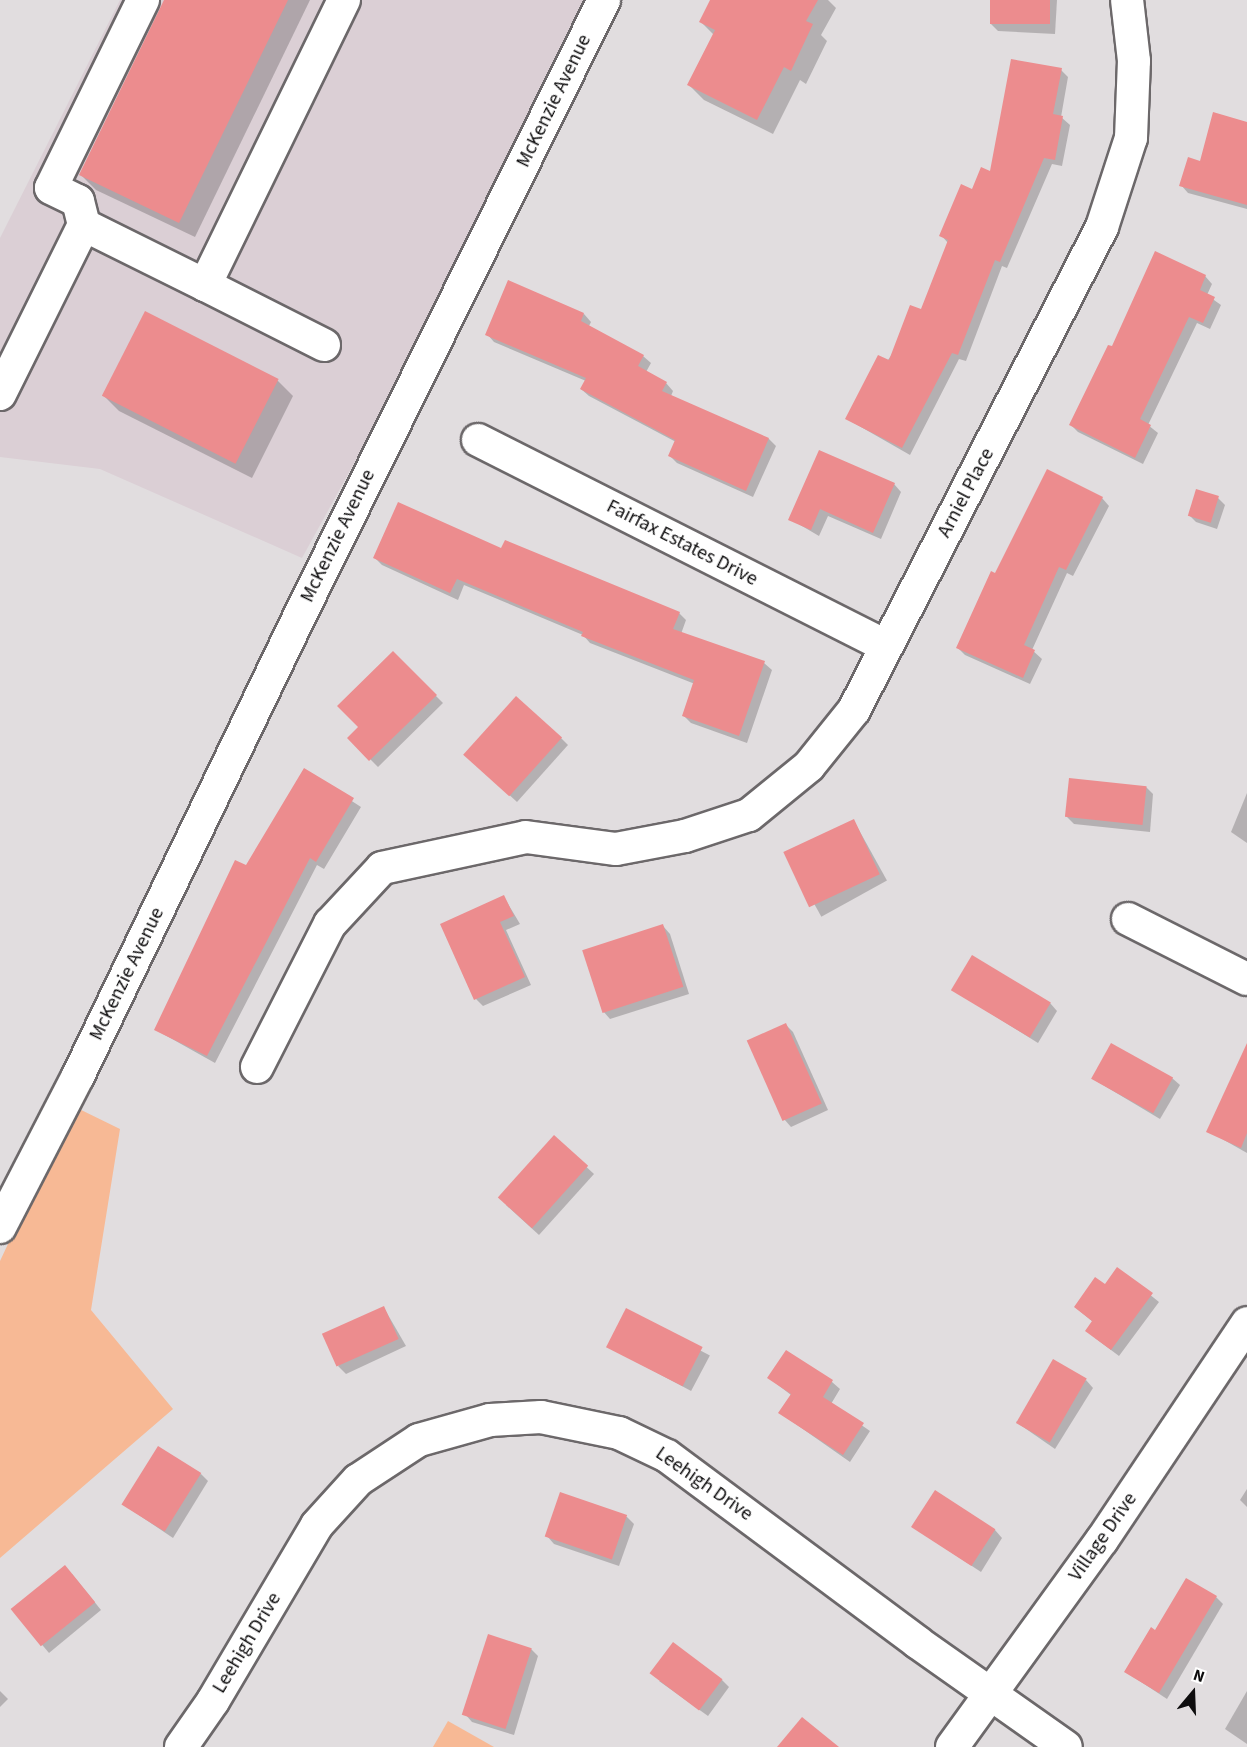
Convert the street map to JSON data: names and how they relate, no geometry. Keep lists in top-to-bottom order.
{
  "streets": {
    "street": [
      "McKenzie Avenue",
      "Arniel Place",
      "Fairfax Estates Drive",
      "Leehigh Drive",
      "Village Drive"
    ]
  },
  "crossings": [
    ["Arniel Place", "Fairfax Estates Drive"],
    ["Leehigh Drive", "Village Drive"]
  ],
  "north": "top"
}
